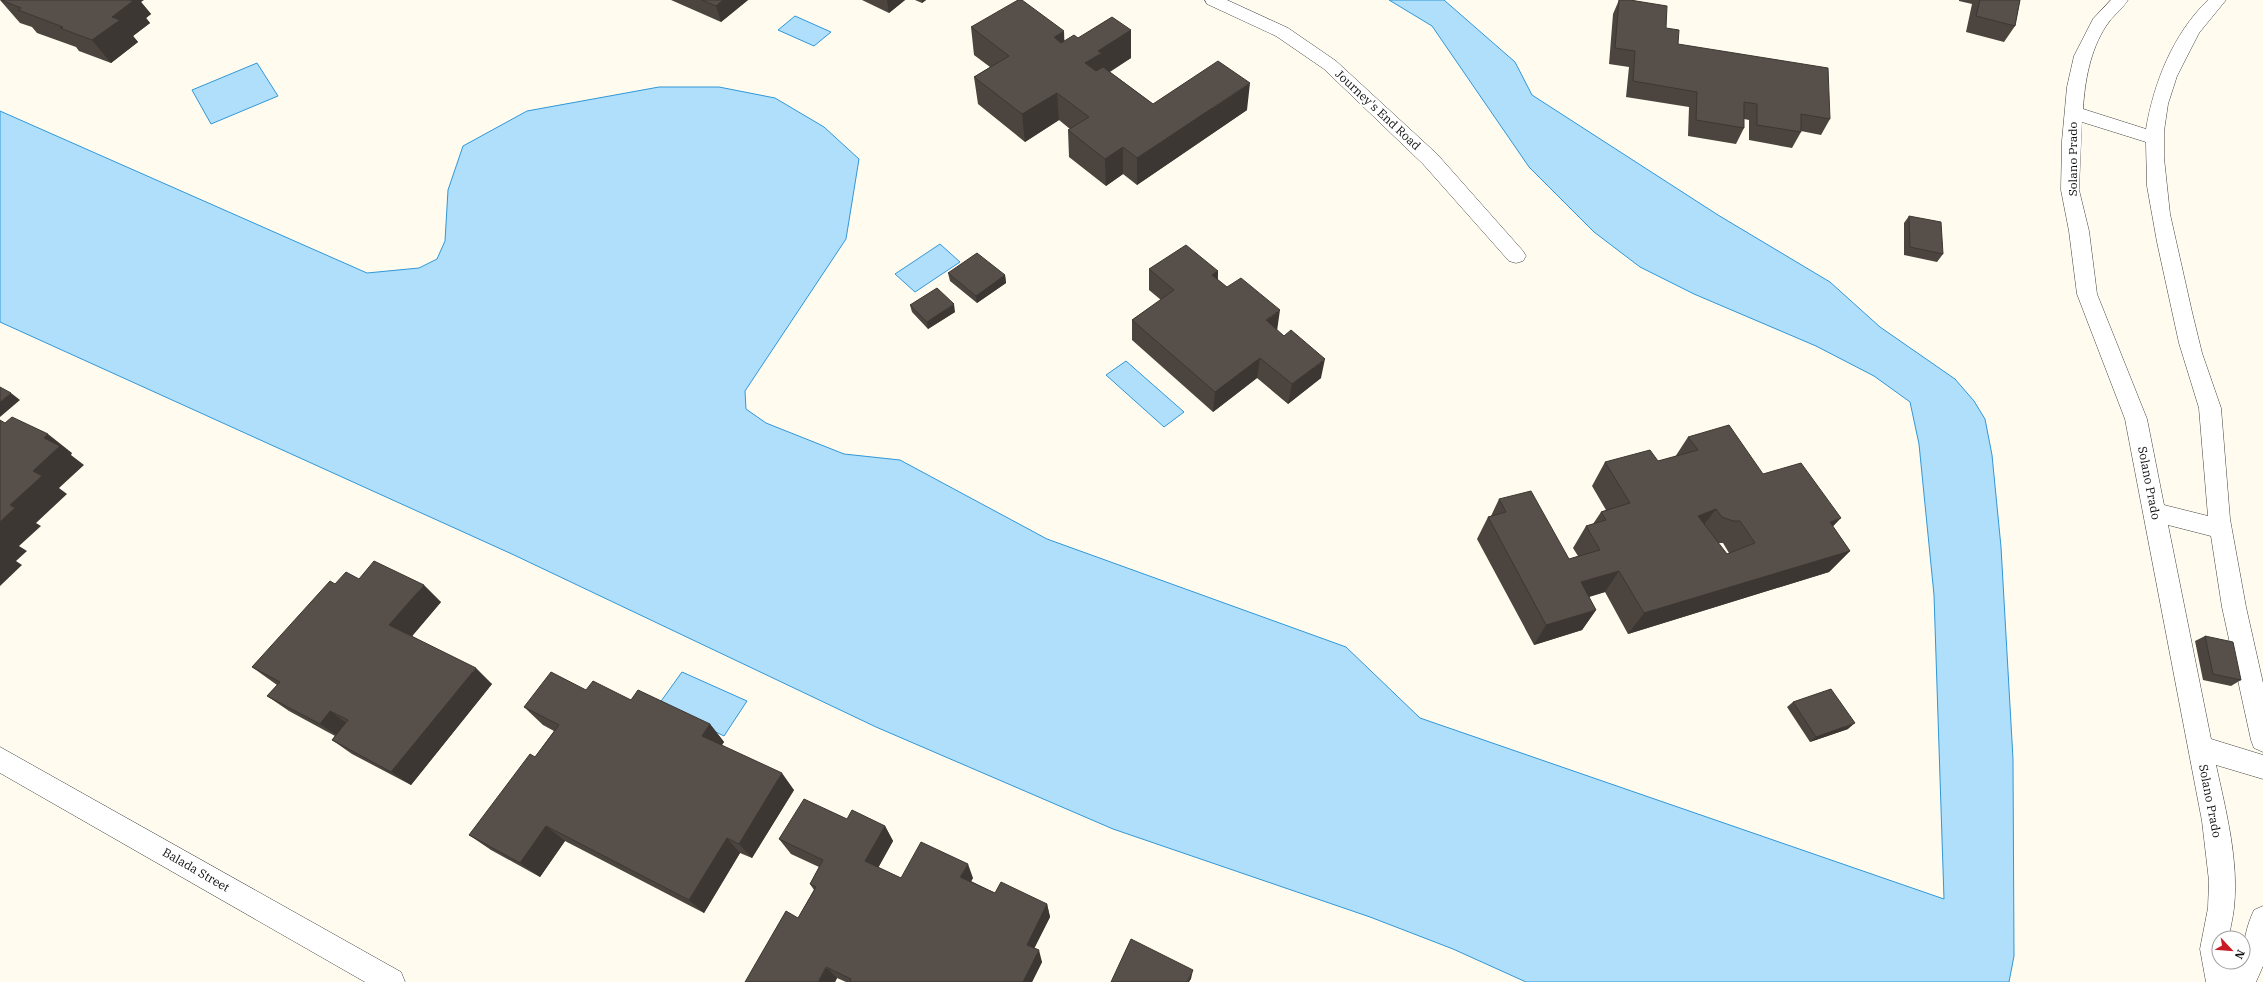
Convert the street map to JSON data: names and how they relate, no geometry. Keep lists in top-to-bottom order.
{
  "streets": {
    "street": ["Journey's End Road", "Solano Prado", "Balada Street"]
  },
  "north": "bottom right"
}
